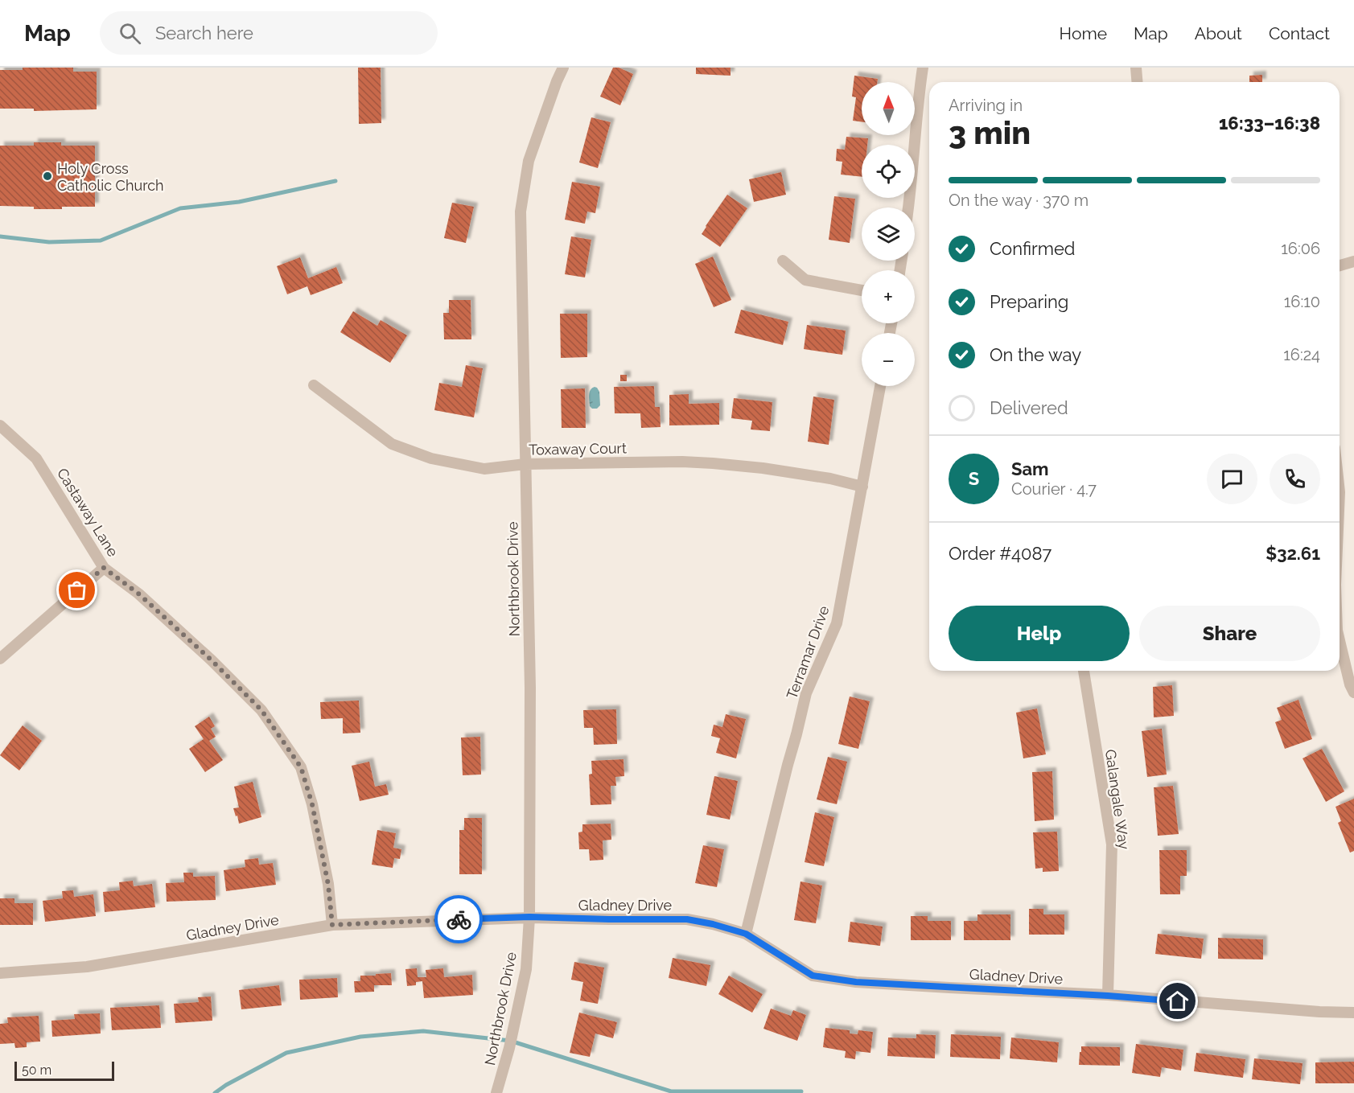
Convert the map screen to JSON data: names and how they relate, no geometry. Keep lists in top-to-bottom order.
{
  "streets": {
    "street": [
      "Toxaway Court",
      "Castaway Lane",
      "Northbrook Drive",
      "Terramar Drive",
      "Galangale Way",
      "Gladney Drive"
    ]
  },
  "crossings": [
    ["Toxaway Court", "Northbrook Drive"],
    ["Toxaway Court", "Terramar Drive"],
    ["Castaway Lane", "Gladney Drive"],
    ["Northbrook Drive", "Gladney Drive"],
    ["Terramar Drive", "Gladney Drive"],
    ["Galangale Way", "Gladney Drive"]
  ],
  "places": ["Holy Cross Catholic Church"],
  "scale_bar": "50 m",
  "north": "top",
  "page": {
    "header": "Map",
    "search": "Search here",
    "nav": [
      "Home",
      "Map",
      "About",
      "Contact"
    ],
    "map_buttons": ["+", "−"],
    "heading": ["3 min", "Arriving in", "16:33–16:38"],
    "panel": [
      "Sam",
      "Courier · 4.7",
      "Order #4087",
      "$32.61"
    ],
    "bar": "On the way · 370 m",
    "list": [
      ["Confirmed", "16:06"],
      ["Preparing", "16:10"],
      ["On the way", "16:24"],
      "Delivered"
    ],
    "round": "S",
    "buttons": ["Help", "Share"],
    "scale": "50 m"
  }
}
